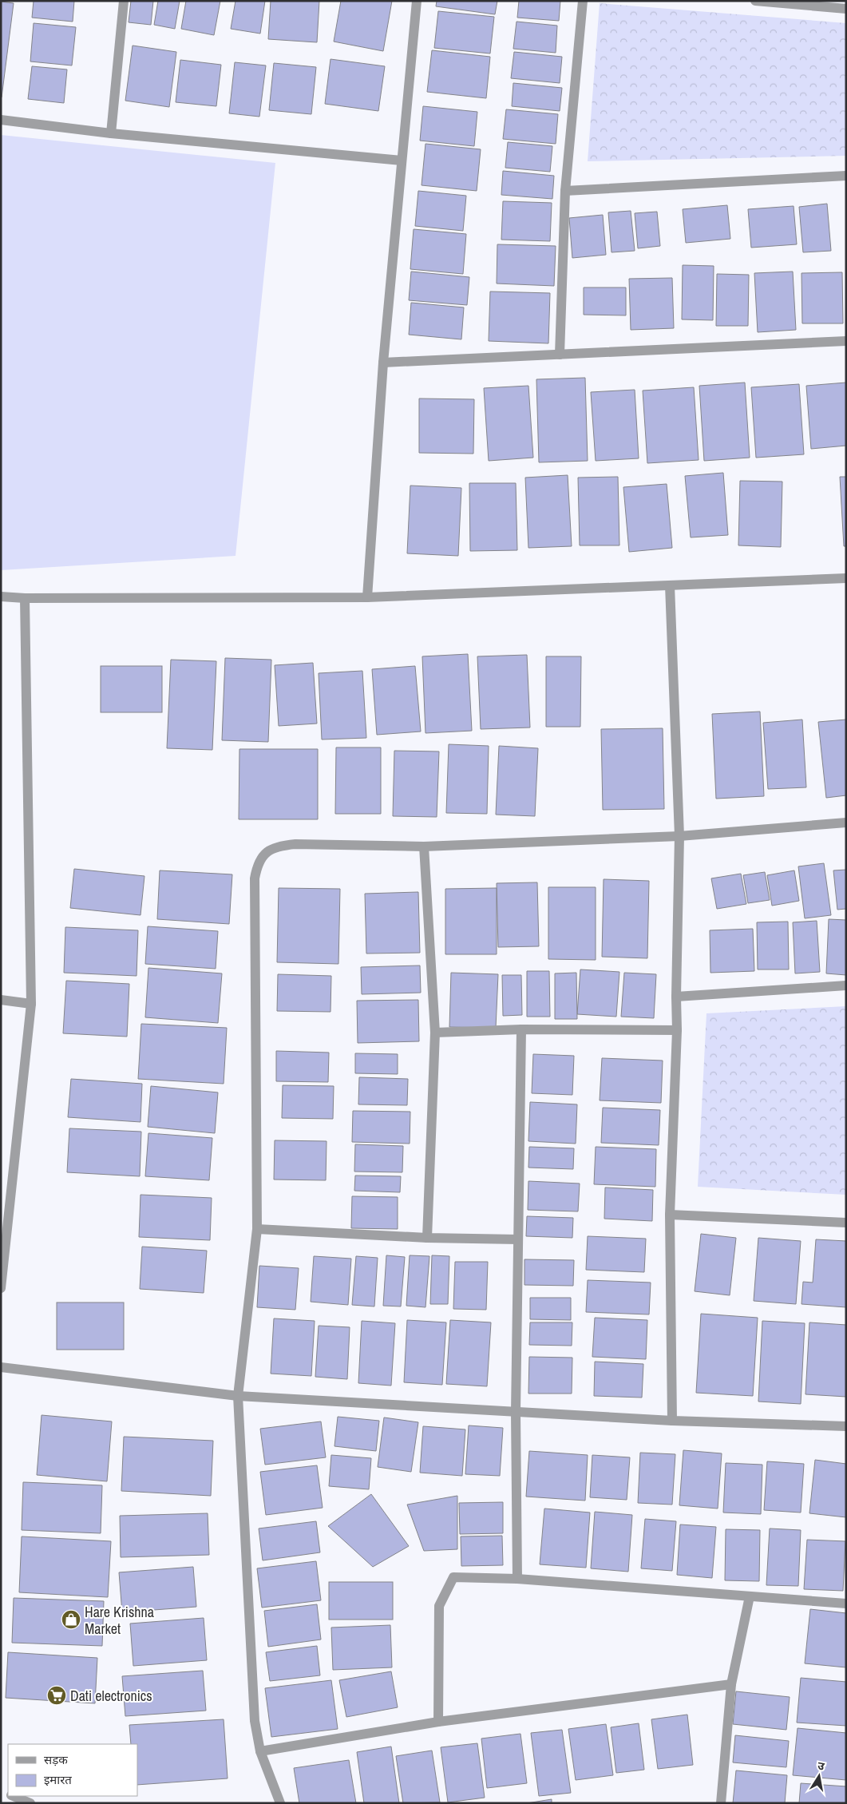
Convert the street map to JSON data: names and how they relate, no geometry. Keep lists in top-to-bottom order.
{
  "places": {
    "shop": ["Hare Krishna Market"],
    "supermarket": ["Dati electronics"]
  },
  "legend": ["सड़क", "इमारत"],
  "north": "top"
}
